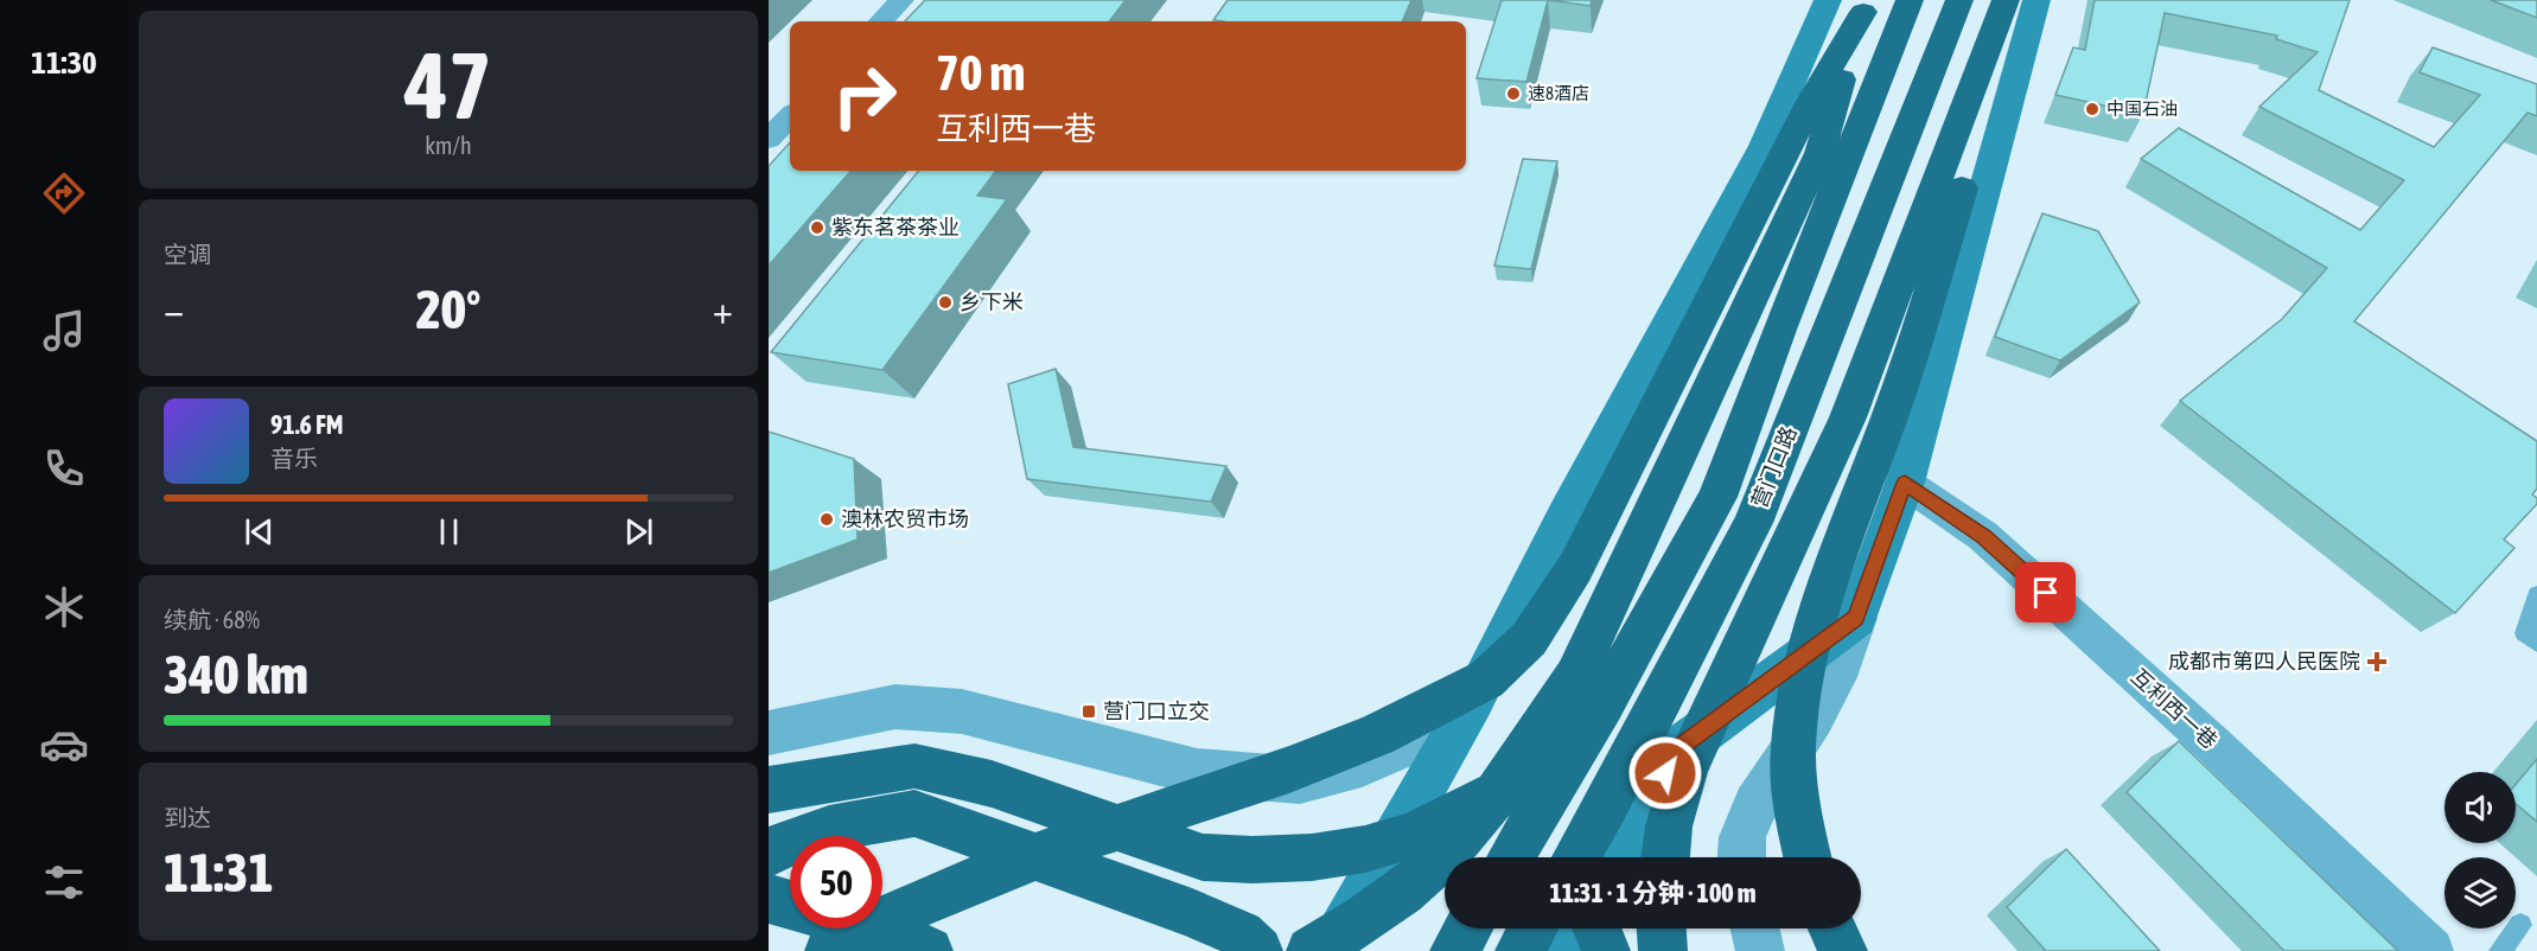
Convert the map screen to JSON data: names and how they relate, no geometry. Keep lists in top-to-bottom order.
{
  "streets": {
    "highway": ["营门口路"],
    "street": ["互利西一巷"]
  },
  "places": {
    "other": [
      "速8酒店",
      "中国石油",
      "紫东茗茶茶业",
      "乡下米",
      "澳林农贸市场"
    ],
    "health": ["成都市第四人民医院"],
    "transit": ["营门口立交"]
  },
  "page": {
    "tabs": "11:30",
    "tile": [
      ["47", "km/h"],
      "空调",
      ["续航 · 68%", "340 km"],
      ["到达", "11:31"]
    ],
    "turn": ["70 m", "互利西一巷"],
    "heat": ["−", "20°", "+"],
    "song": ["91.6 FM", "音乐"],
    "limit": "50",
    "trip": "11:31 · 1 分钟 · 100 m"
  }
}
